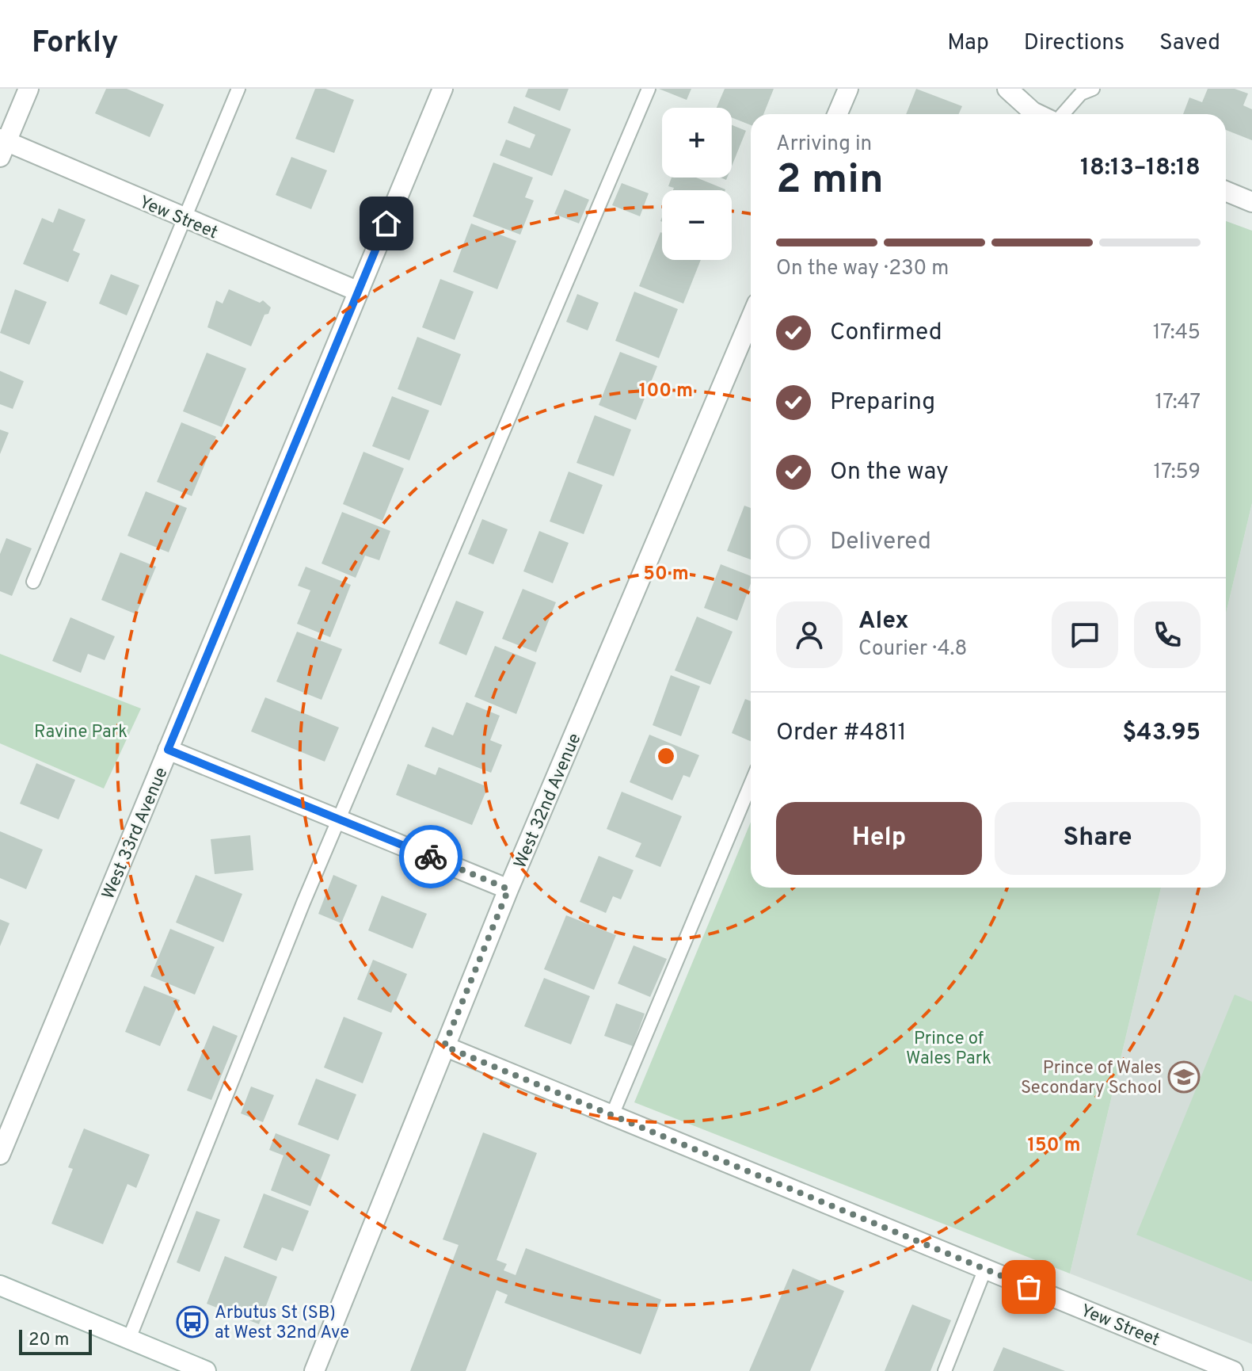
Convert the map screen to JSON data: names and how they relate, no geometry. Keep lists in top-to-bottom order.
{
  "streets": {
    "street": ["Yew Street", "West 32nd Avenue", "West 33rd Avenue"]
  },
  "crossings": [
    ["Yew Street", "West 32nd Avenue"],
    ["Yew Street", "West 33rd Avenue"]
  ],
  "parks": ["Ravine Park", "Prince of Wales Park"],
  "places": {
    "school or university": ["Prince of Wales Secondary School"],
    "bus stop": ["Arbutus St (SB) at West 32nd Ave"]
  },
  "scale_bar": "20 m",
  "page": {
    "header": "Forkly",
    "nav": ["Map", "Directions", "Saved"],
    "map_buttons": ["+", "−"],
    "heading": ["2 min", "Arriving in", "18:13–18:18"],
    "panel": [
      "Alex",
      "Courier · 4.8",
      "Order #4811",
      "$43.95"
    ],
    "bar": "On the way · 230 m",
    "list": [
      ["Confirmed", "17:45"],
      ["Preparing", "17:47"],
      ["On the way", "17:59"],
      "Delivered"
    ],
    "buttons": ["Help", "Share"],
    "scale": "20 m"
  },
  "rings": ["100 m", "50 m", "150 m"]
}
